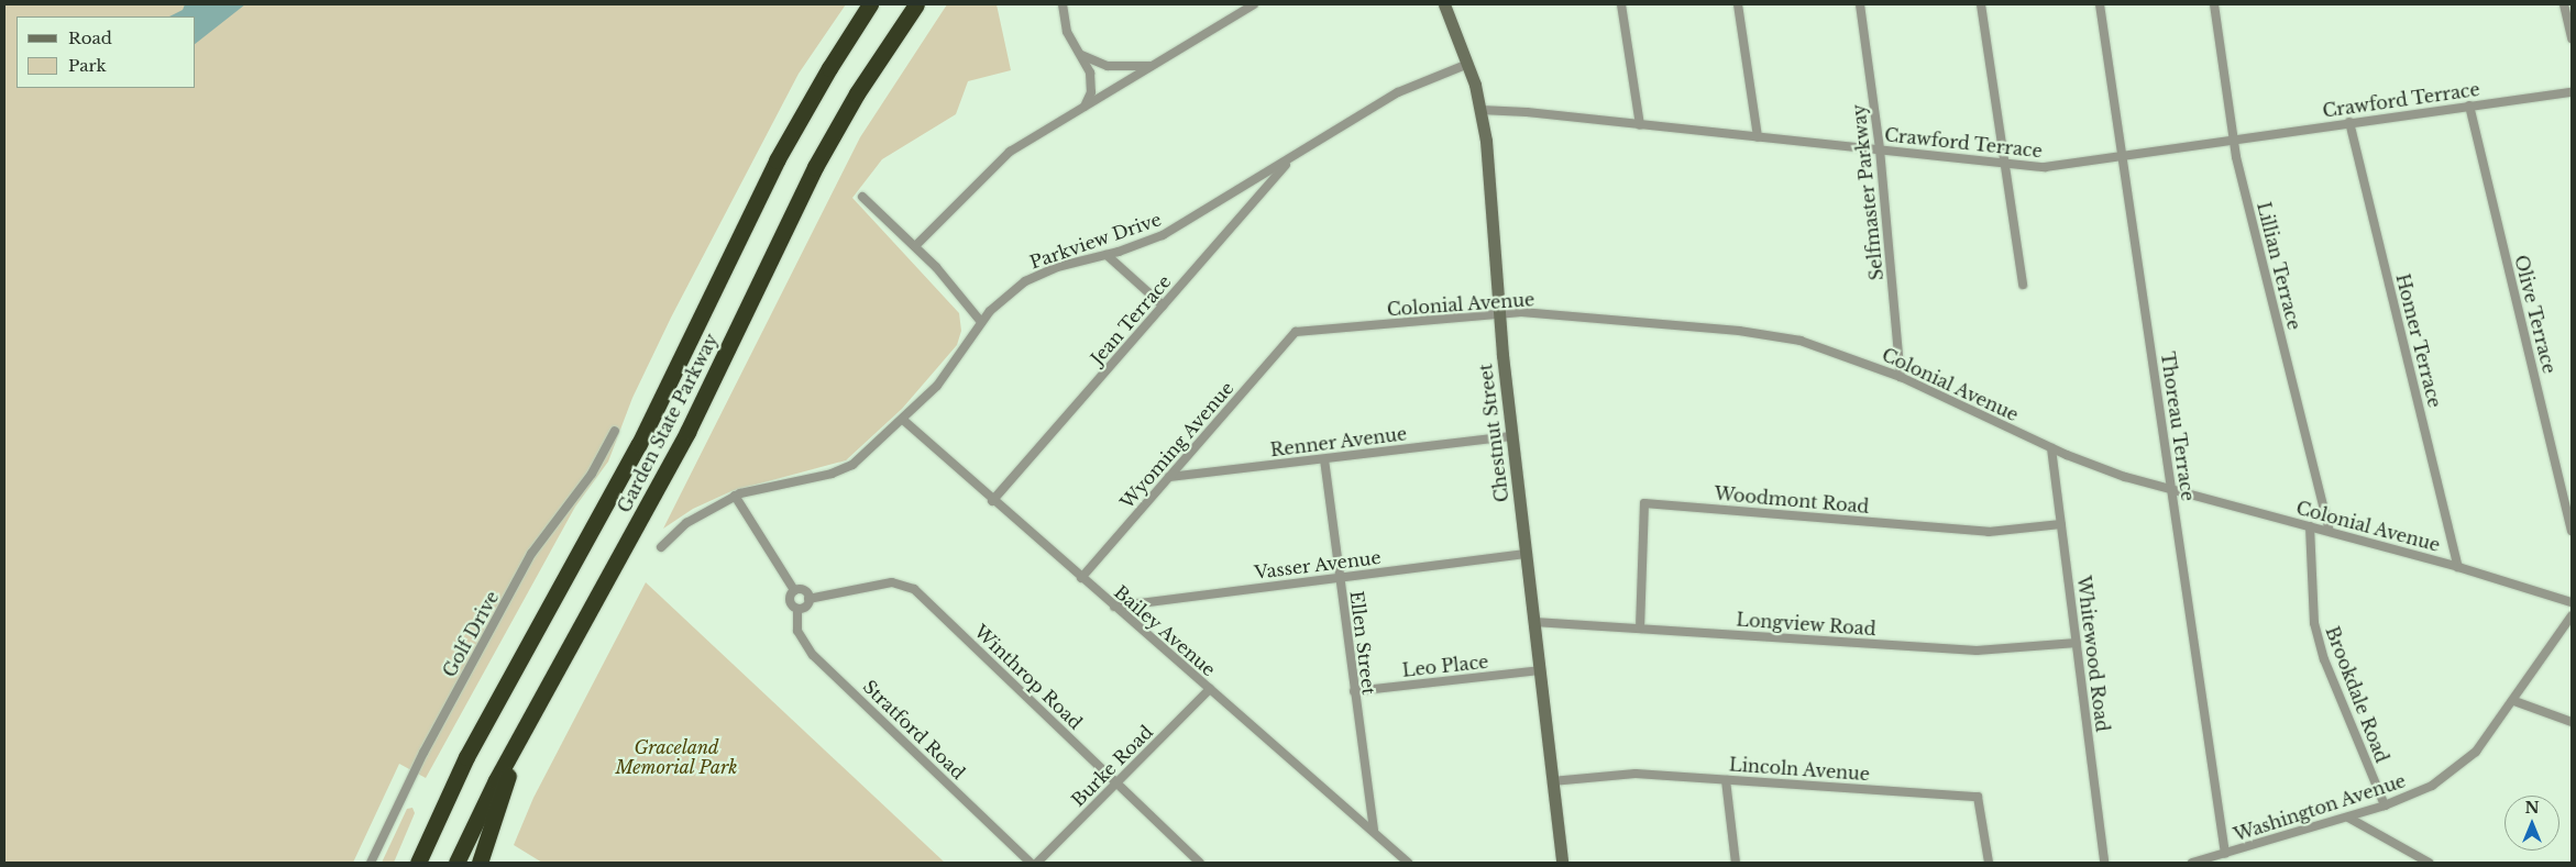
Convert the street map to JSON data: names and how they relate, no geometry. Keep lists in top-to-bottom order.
{
  "streets": {
    "highway": ["Garden State Parkway"],
    "main road": ["Chestnut Street"],
    "street": [
      "Crawford Terrace",
      "Selfmaster Parkway",
      "Parkview Drive",
      "Lillian Terrace",
      "Colonial Avenue",
      "Olive Terrace",
      "Jean Terrace",
      "Homer Terrace",
      "Thoreau Terrace",
      "Renner Avenue",
      "Wyoming Avenue",
      "Woodmont Road",
      "Vasser Avenue",
      "Longview Road",
      "Bailey Avenue",
      "Golf Drive",
      "Ellen Street",
      "Whitewood Road",
      "Leo Place",
      "Winthrop Road",
      "Brookdale Road",
      "Stratford Road",
      "Burke Road",
      "Lincoln Avenue",
      "Washington Avenue"
    ]
  },
  "crossings": [
    ["Crawford Terrace", "Selfmaster Parkway"],
    ["Crawford Terrace", "Lillian Terrace"],
    ["Crawford Terrace", "Olive Terrace"],
    ["Crawford Terrace", "Homer Terrace"],
    ["Crawford Terrace", "Thoreau Terrace"],
    ["Crawford Terrace", "Chestnut Street"],
    ["Selfmaster Parkway", "Colonial Avenue"],
    ["Parkview Drive", "Jean Terrace"],
    ["Parkview Drive", "Chestnut Street"],
    ["Parkview Drive", "Bailey Avenue"],
    ["Lillian Terrace", "Colonial Avenue"],
    ["Colonial Avenue", "Homer Terrace"],
    ["Colonial Avenue", "Thoreau Terrace"],
    ["Colonial Avenue", "Chestnut Street"],
    ["Colonial Avenue", "Wyoming Avenue"],
    ["Colonial Avenue", "Whitewood Road"],
    ["Colonial Avenue", "Brookdale Road"],
    ["Jean Terrace", "Bailey Avenue"],
    ["Thoreau Terrace", "Washington Avenue"],
    ["Chestnut Street", "Renner Avenue"],
    ["Chestnut Street", "Vasser Avenue"],
    ["Chestnut Street", "Longview Road"],
    ["Chestnut Street", "Leo Place"],
    ["Chestnut Street", "Lincoln Avenue"],
    ["Renner Avenue", "Wyoming Avenue"],
    ["Renner Avenue", "Ellen Street"],
    ["Wyoming Avenue", "Bailey Avenue"],
    ["Woodmont Road", "Longview Road"],
    ["Woodmont Road", "Whitewood Road"],
    ["Vasser Avenue", "Bailey Avenue"],
    ["Vasser Avenue", "Ellen Street"],
    ["Longview Road", "Whitewood Road"],
    ["Bailey Avenue", "Ellen Street"],
    ["Bailey Avenue", "Burke Road"],
    ["Ellen Street", "Leo Place"],
    ["Winthrop Road", "Stratford Road"],
    ["Winthrop Road", "Burke Road"],
    ["Brookdale Road", "Washington Avenue"]
  ],
  "parks": ["Graceland Memorial Park"],
  "legend": ["Road", "Park"],
  "north": "top"
}
